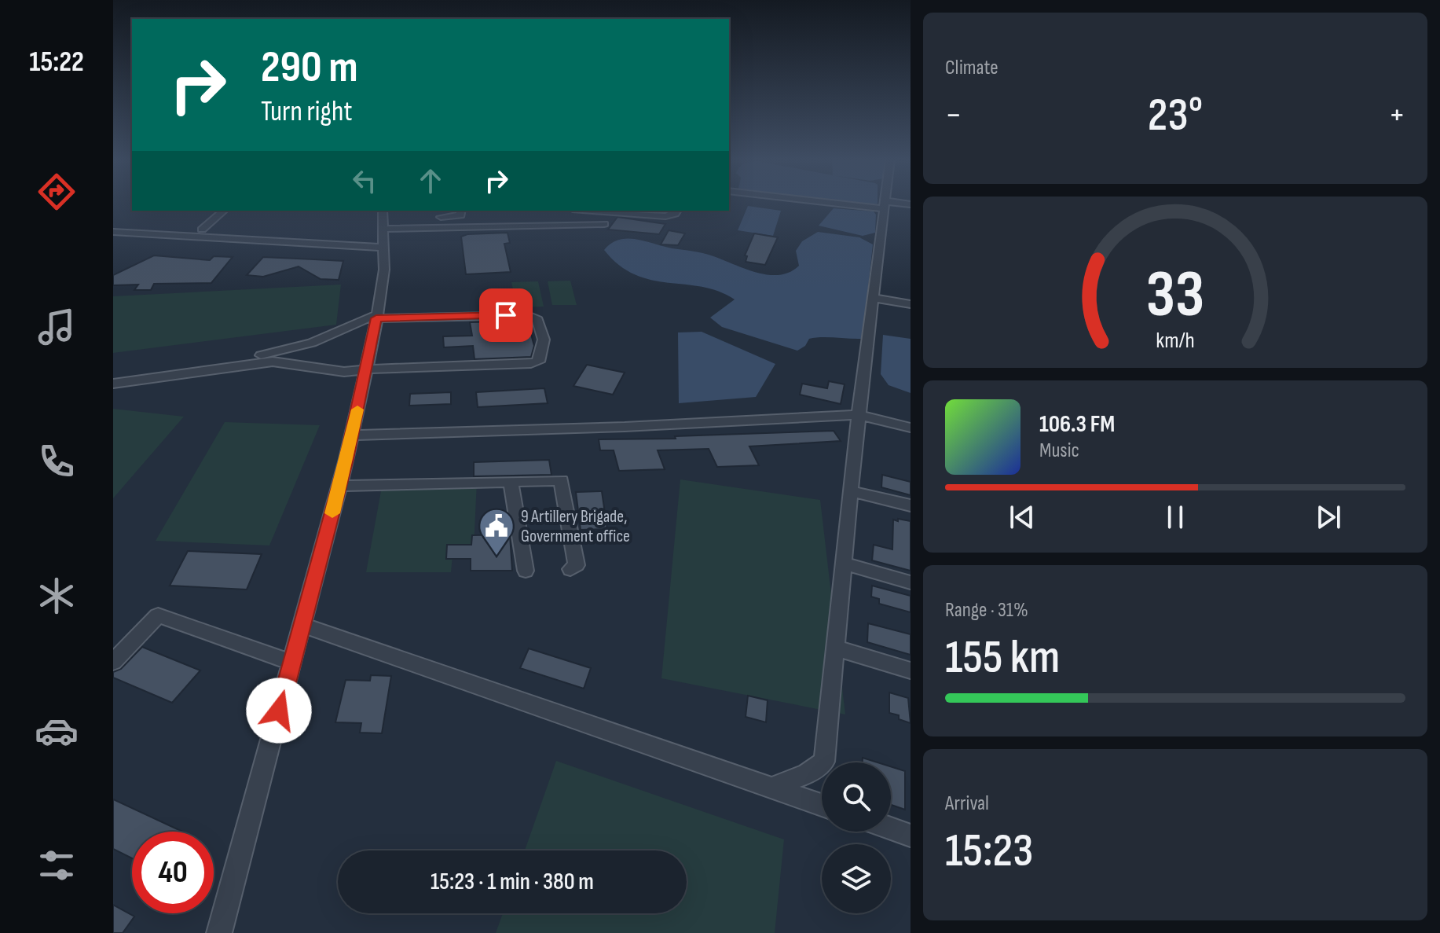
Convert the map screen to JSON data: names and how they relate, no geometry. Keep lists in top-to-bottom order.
{
  "places": {
    "public building": ["9 Artillery Brigade, Government office"]
  },
  "page": {
    "tabs": "15:22",
    "tile": [
      "Climate",
      ["Range · 31%", "155 km"],
      ["Arrival", "15:23"]
    ],
    "turn": ["290 m", "Turn right"],
    "heat": ["−", "23°", "+"],
    "song": ["106.3 FM", "Music"],
    "limit": "40",
    "trip": "15:23 · 1 min · 380 m",
    "gauge": ["33", "km/h"]
  }
}
